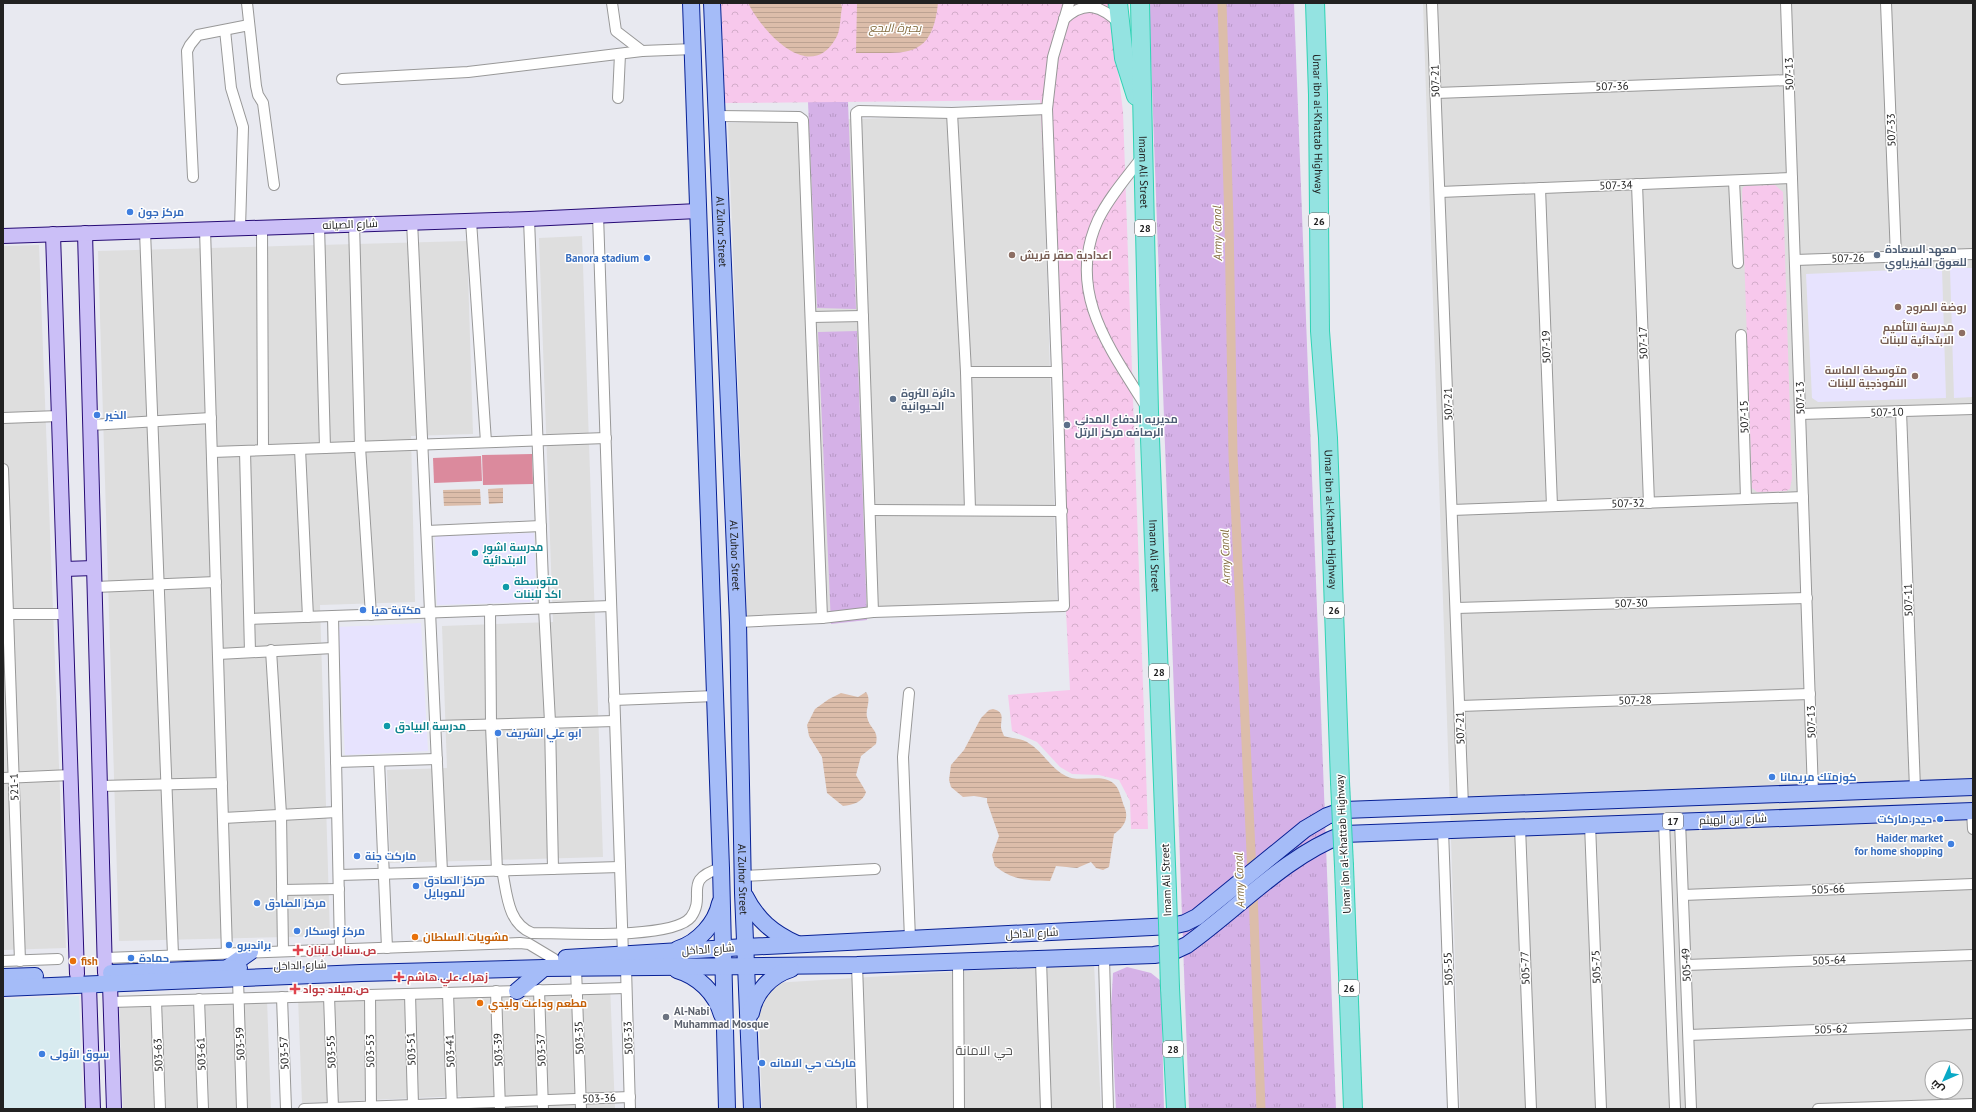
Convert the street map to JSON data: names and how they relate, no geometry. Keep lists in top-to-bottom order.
{
  "streets": {
    "highway": [
      "Umar ibn al-Khattab Highway",
      "Imam Ali Street",
      "26",
      "28"
    ],
    "main road": [
      "Al Zuhor Street",
      "شارع ابن الهيثم",
      "17",
      "شارع الداخل"
    ],
    "street": [
      "507-13",
      "507-21",
      "507-36",
      "507-33",
      "507-34",
      "شارع الصيانه",
      "507-26",
      "507-17",
      "507-19",
      "507-10",
      "507-15",
      "507-32",
      "507-11",
      "507-30",
      "507-28",
      "521-1",
      "505-66",
      "505-64",
      "505-49",
      "505-75",
      "505-77",
      "505-55",
      "505-62",
      "503-35",
      "503-33",
      "503-59",
      "503-51",
      "503-39",
      "503-37",
      "503-53",
      "503-41",
      "503-55",
      "503-57",
      "503-61",
      "503-63",
      "503-36"
    ]
  },
  "crossings": [
    ["507-13", "507-36"],
    ["507-13", "507-34"],
    ["507-13", "507-26"],
    ["507-13", "507-10"],
    ["507-13", "507-32"],
    ["507-13", "507-30"],
    ["507-13", "507-28"],
    ["507-13", "17"],
    ["507-21", "507-36"],
    ["507-21", "507-34"],
    ["507-21", "507-32"],
    ["507-21", "507-30"],
    ["507-21", "507-28"],
    ["507-21", "17"],
    ["507-21", "شارع الداخل"],
    ["507-33", "507-26"],
    ["507-34", "507-17"],
    ["507-34", "507-19"],
    ["شارع الصيانه", "Al Zuhor Street"],
    ["شارع الصيانه", "503-33"],
    ["شارع الصيانه", "503-59"],
    ["Al Zuhor Street", "شارع الداخل"],
    ["507-17", "507-32"],
    ["507-19", "507-32"],
    ["507-10", "507-11"],
    ["507-15", "507-32"],
    ["507-11", "17"],
    ["شارع ابن الهيثم", "شارع الداخل"],
    ["شارع ابن الهيثم", "505-49"],
    ["شارع ابن الهيثم", "505-75"],
    ["شارع ابن الهيثم", "505-77"],
    ["شارع ابن الهيثم", "505-55"],
    ["17", "شارع الداخل"],
    ["505-66", "505-49"],
    ["شارع الداخل", "503-35"],
    ["شارع الداخل", "503-33"],
    ["شارع الداخل", "503-59"],
    ["505-64", "505-49"],
    ["505-49", "505-62"],
    ["503-35", "503-36"],
    ["503-33", "503-36"],
    ["503-51", "503-36"],
    ["503-39", "503-36"],
    ["503-37", "503-36"],
    ["503-53", "503-36"],
    ["503-41", "503-36"],
    ["503-55", "503-36"]
  ],
  "districts": ["حي الامانة"],
  "water": ["بحيرة البجع", "Army Canal"],
  "places": {
    "other": [
      "مركز جون",
      "اعدادية صقر قريش",
      "معهد السعادة للعوق الفيزياوي",
      "Banora stadium",
      "روضة المروج",
      "مدرسة التأميم الابتدائية للبنات",
      "متوسطة الماسة النموذجية للبنات",
      "دائرة الثروة الحيوانية",
      "الخير",
      "مديريه الدفاع المدني الرصافه مركز الرتل",
      "مدرسة اشور الابتدائية",
      "متوسطة اكد للبنات",
      "مكتبة هيا",
      "مدرسة البيادق",
      "ابو علي الشريف",
      "كوزمتك مريمانا",
      "حيدر ماركت",
      "Haider market for home shopping",
      "ماركت جنة",
      "مركز الصادق للموبايل",
      "مركز الصادق",
      "مركز اوسكار",
      "مشويات السلطان",
      "براندبرو",
      "حمادة",
      "fish",
      "مطعم وداعت وليدي",
      "Al-Nabi Muhammad Mosque",
      "سوق الأولى",
      "ماركت حي الامانه"
    ],
    "health": ["ص.سنابل لبنان", "زهراء علي هاشم", "ص.ميلاد جواد"]
  },
  "north": "bottom left"
}
